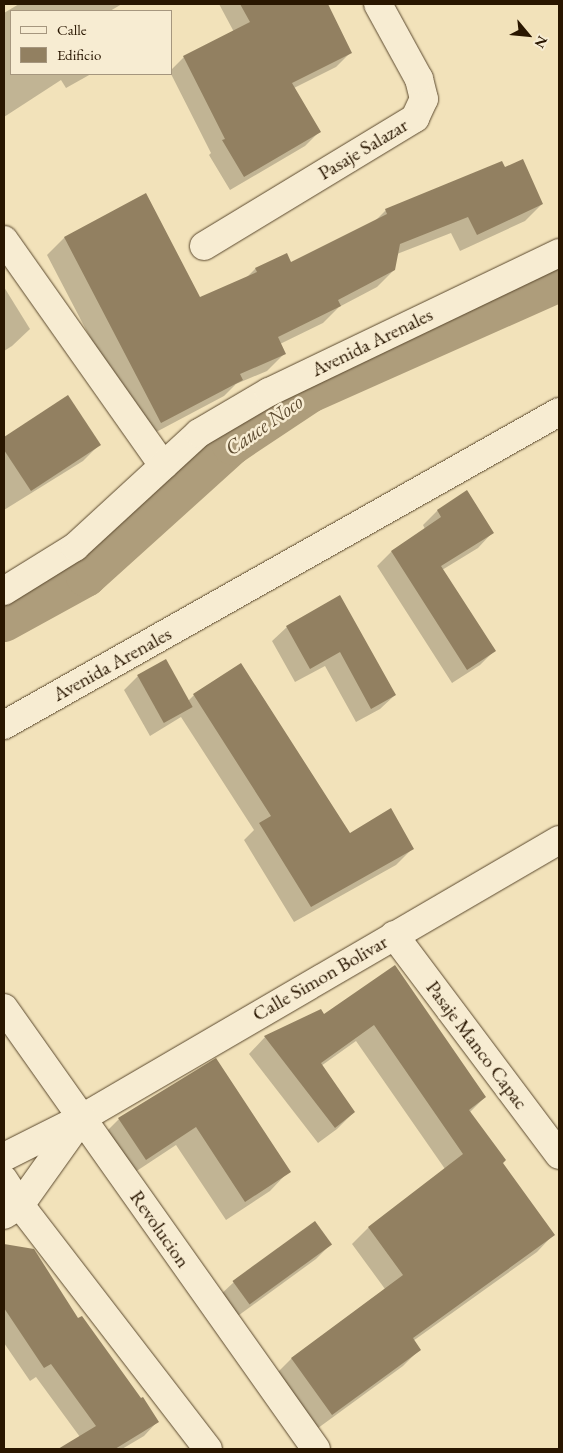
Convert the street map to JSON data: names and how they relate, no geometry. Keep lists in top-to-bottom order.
{
  "streets": {
    "street": [
      "Pasaje Salazar",
      "Avenida Arenales",
      "Calle Simon Bolivar",
      "Pasaje Manco Capac",
      "Revolucion"
    ]
  },
  "crossings": [
    ["Calle Simon Bolivar", "Pasaje Manco Capac"],
    ["Calle Simon Bolivar", "Revolucion"]
  ],
  "water": ["Cauce Noco"],
  "legend": ["Calle", "Edificio"],
  "north": "bottom right"
}
